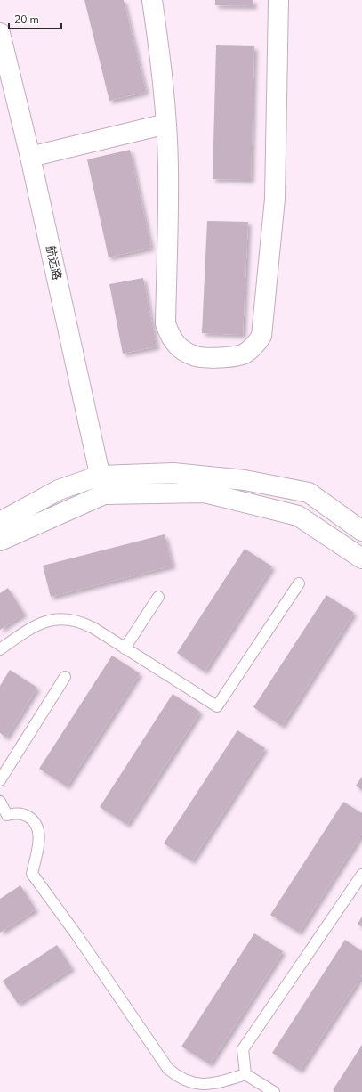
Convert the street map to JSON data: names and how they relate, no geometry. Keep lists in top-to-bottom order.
{
  "streets": {
    "street": ["航远路"]
  },
  "scale_bar": "20 m"
}
